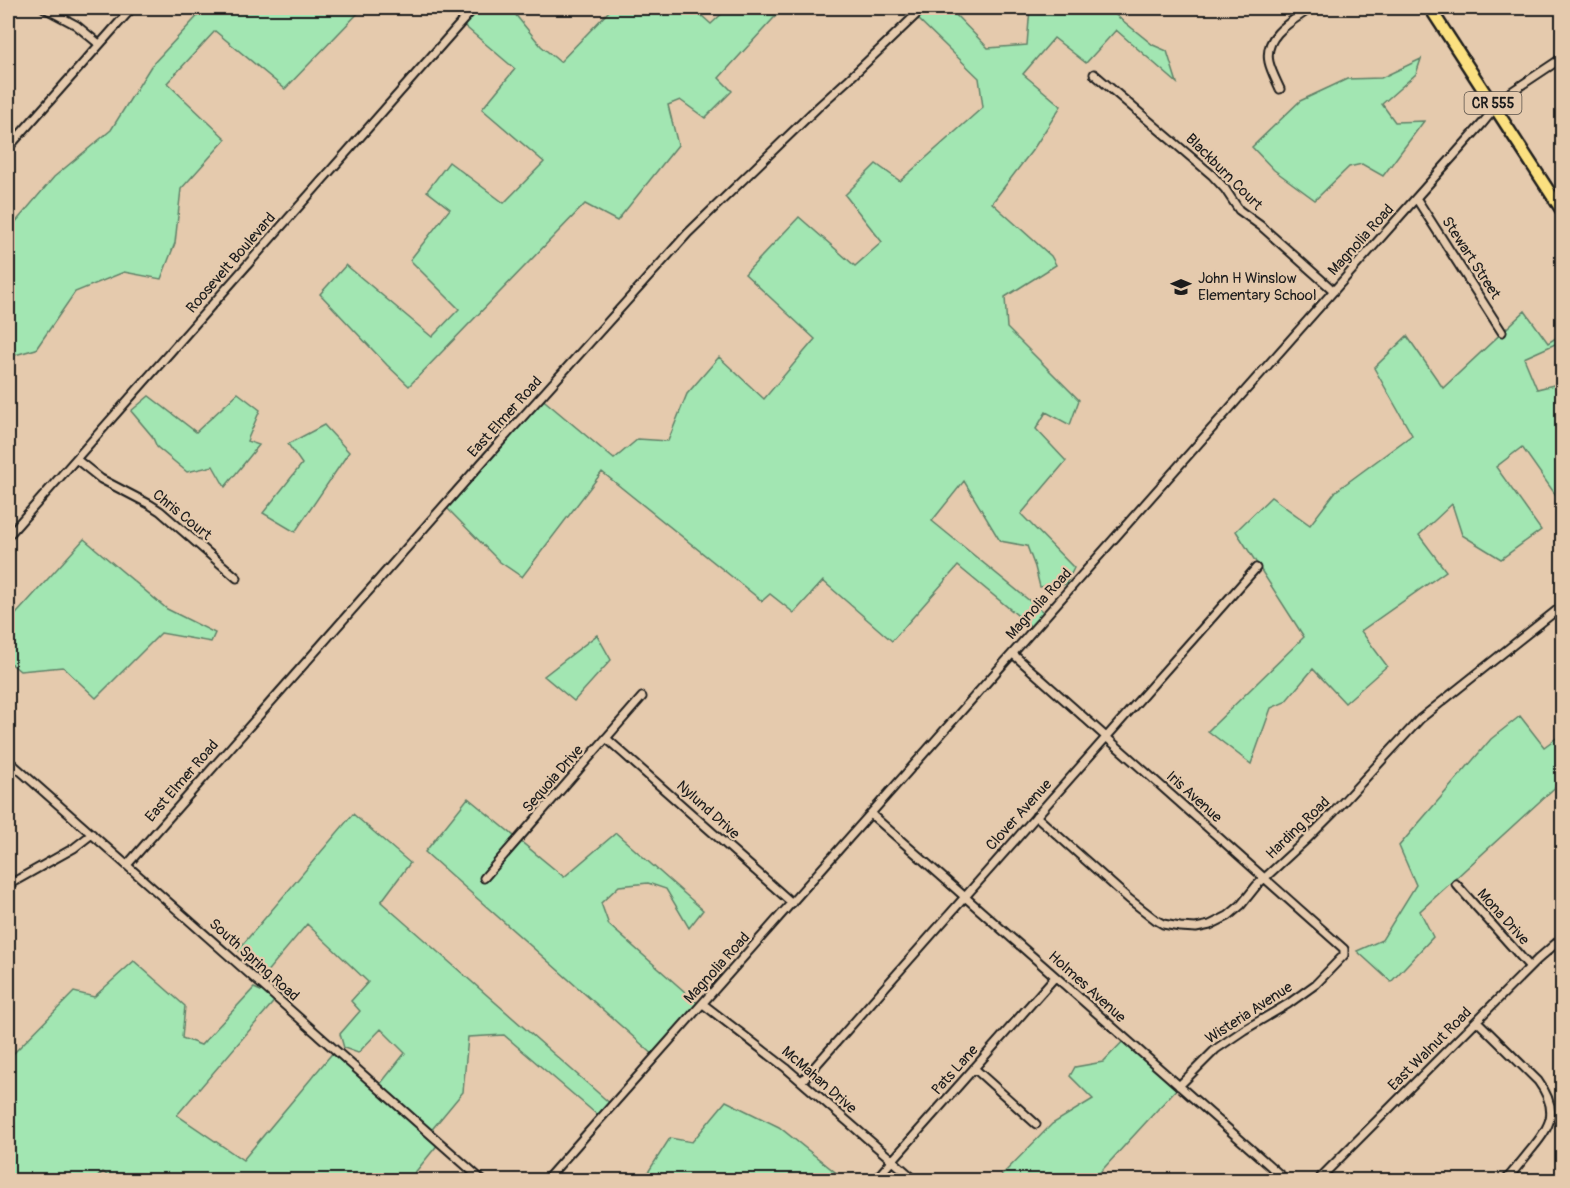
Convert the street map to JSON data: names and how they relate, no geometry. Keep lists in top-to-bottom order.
{
  "streets": {
    "main road": ["CR 555"],
    "street": [
      "Blackburn Court",
      "Magnolia Road",
      "Stewart Street",
      "Roosevelt Boulevard",
      "East Elmer Road",
      "Chris Court",
      "Sequoia Drive",
      "Iris Avenue",
      "Nylund Drive",
      "Clover Avenue",
      "Harding Road",
      "Mona Drive",
      "South Spring Road",
      "Holmes Avenue",
      "Wisteria Avenue",
      "East Walnut Road",
      "Pats Lane",
      "McMahan Drive"
    ]
  },
  "crossings": [
    ["CR 555", "Magnolia Road"],
    ["Blackburn Court", "Magnolia Road"],
    ["Magnolia Road", "Stewart Street"],
    ["Magnolia Road", "Iris Avenue"],
    ["Magnolia Road", "Nylund Drive"],
    ["Magnolia Road", "Holmes Avenue"],
    ["Magnolia Road", "McMahan Drive"],
    ["Roosevelt Boulevard", "Chris Court"],
    ["East Elmer Road", "South Spring Road"],
    ["Sequoia Drive", "Nylund Drive"],
    ["Iris Avenue", "Clover Avenue"],
    ["Iris Avenue", "Harding Road"],
    ["Iris Avenue", "Wisteria Avenue"],
    ["Clover Avenue", "Harding Road"],
    ["Clover Avenue", "Holmes Avenue"],
    ["Clover Avenue", "McMahan Drive"],
    ["Mona Drive", "East Walnut Road"],
    ["Holmes Avenue", "Wisteria Avenue"],
    ["Holmes Avenue", "Pats Lane"],
    ["Pats Lane", "McMahan Drive"]
  ],
  "places": {
    "school or university": ["John H Winslow Elementary School"]
  }
}
